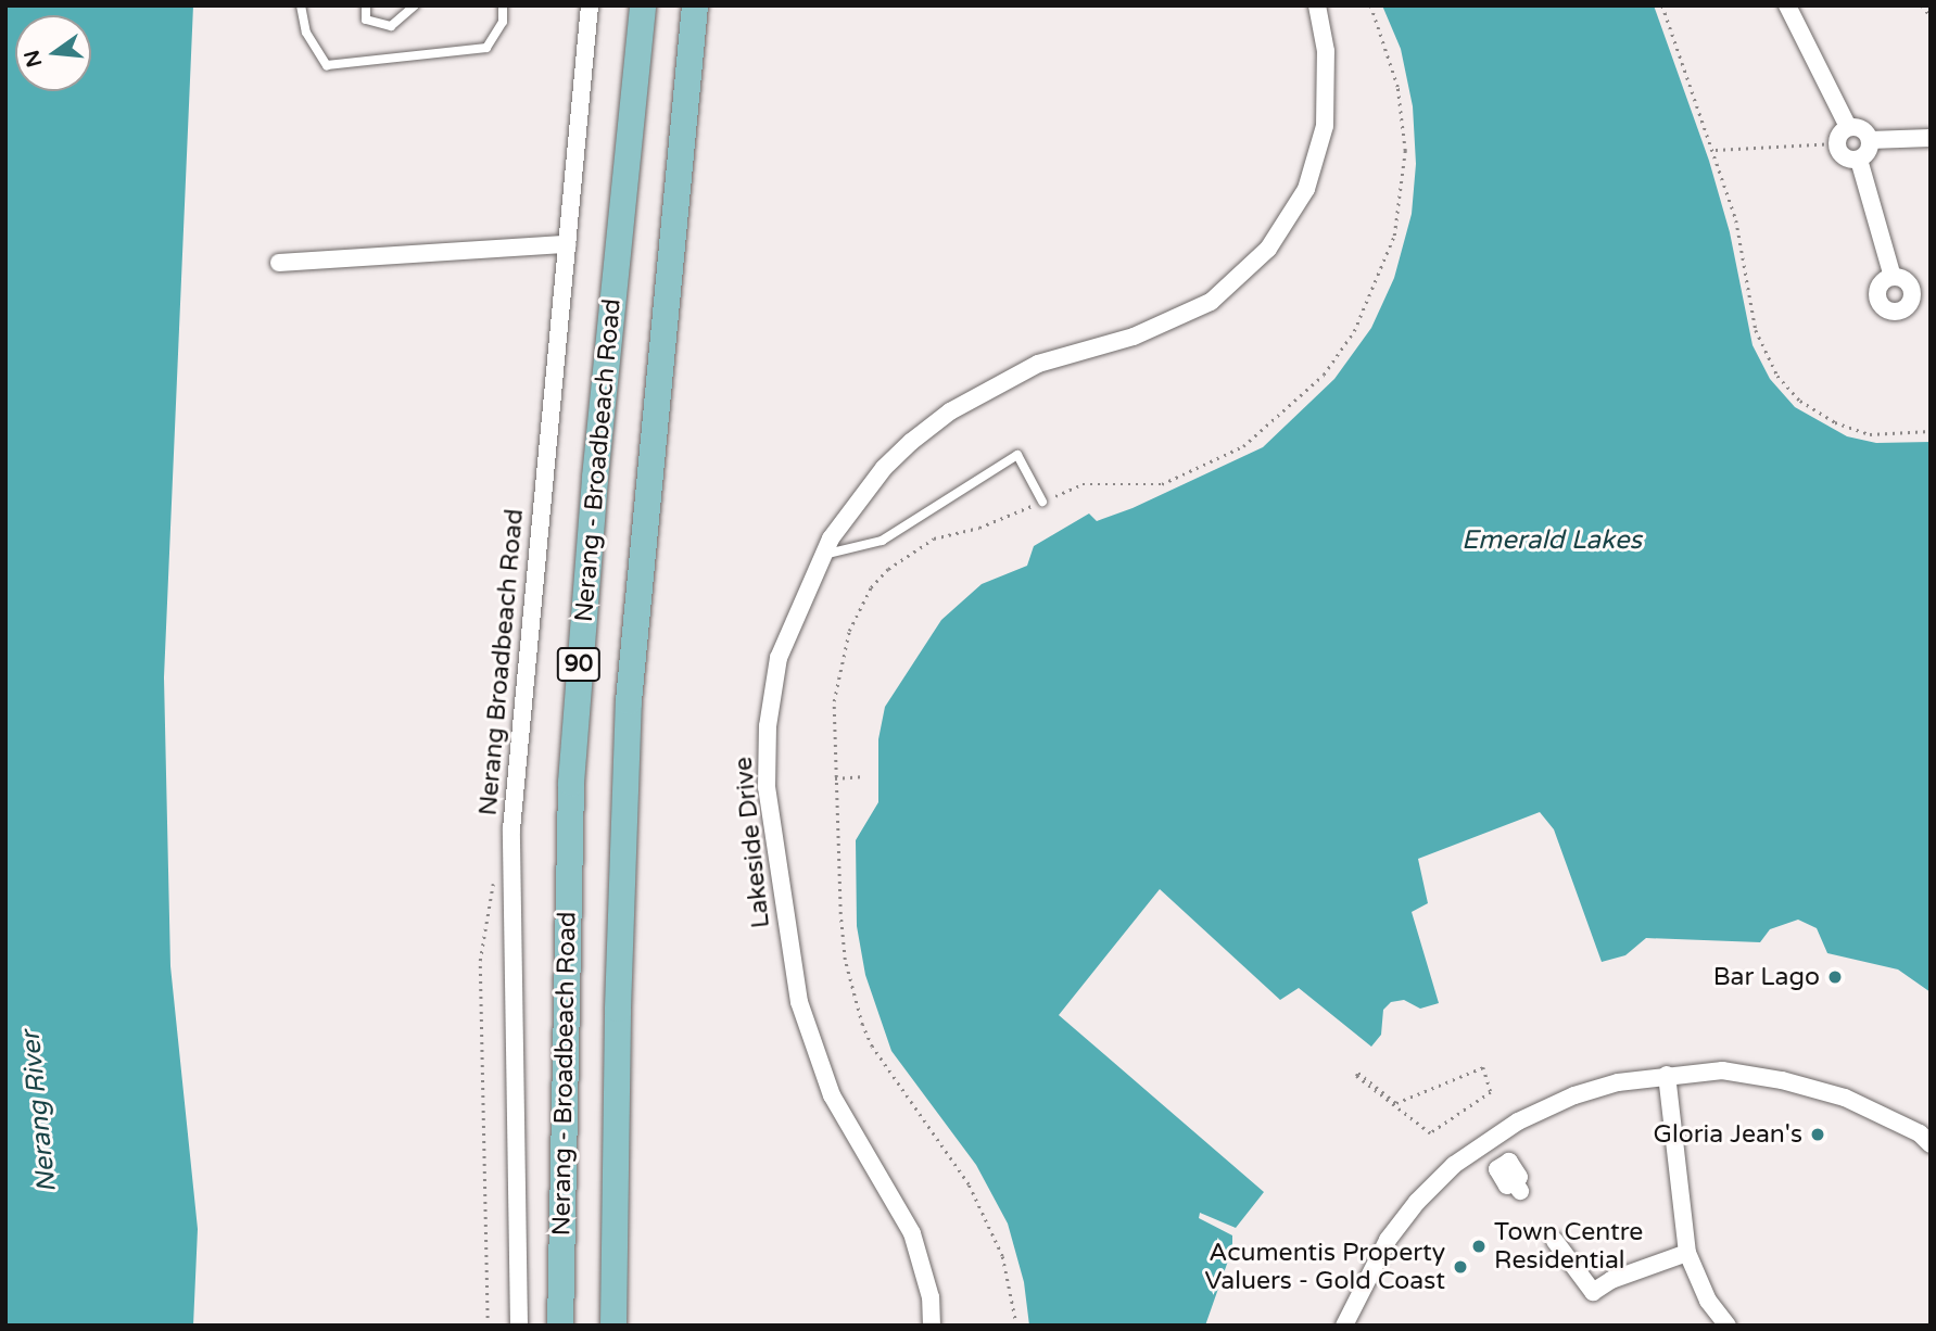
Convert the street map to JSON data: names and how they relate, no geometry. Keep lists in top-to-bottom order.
{
  "streets": {
    "main road": ["Nerang - Broadbeach Road", "90"],
    "street": ["Nerang Broadbeach Road", "Lakeside Drive"]
  },
  "water": ["Emerald Lakes", "Nerang River"],
  "places": [
    "Bar Lago",
    "Gloria Jean's",
    "Town Centre Residential",
    "Acumentis Property Valuers - Gold Coast"
  ],
  "north": "left"
}
